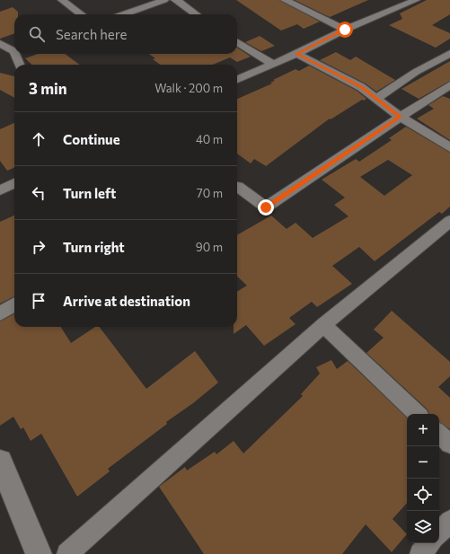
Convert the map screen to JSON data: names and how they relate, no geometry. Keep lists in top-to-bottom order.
{
  "page": {
    "search": "Search here",
    "heading": ["3 min", "Walk · 200 m"],
    "list": [
      ["Continue", "40 m"],
      ["Turn left", "70 m"],
      ["Turn right", "90 m"],
      "Arrive at destination"
    ],
    "map_buttons": ["+", "−"]
  }
}
